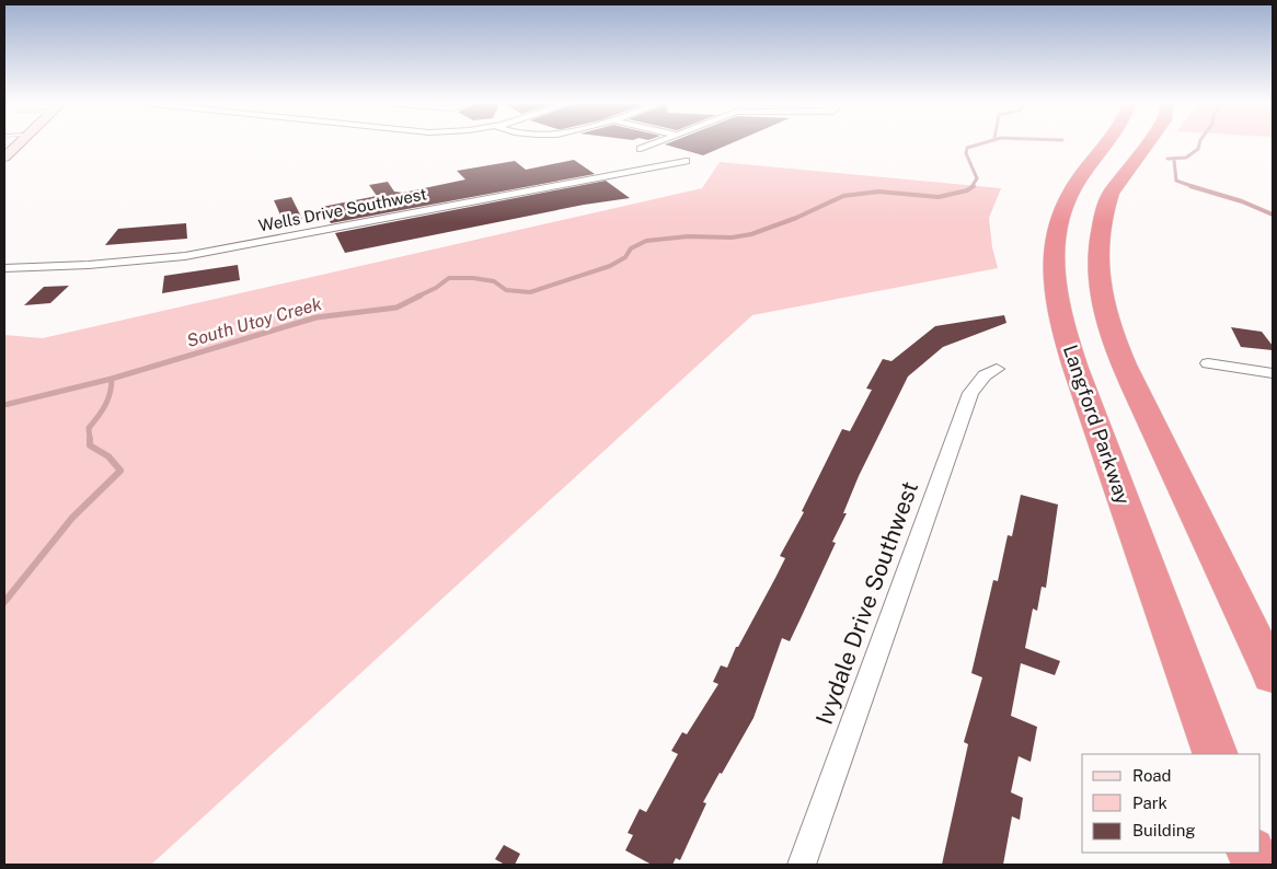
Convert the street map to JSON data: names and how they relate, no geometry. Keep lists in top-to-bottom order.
{
  "streets": {
    "highway": ["Langford Parkway"],
    "street": ["Wells Drive Southwest", "Ivydale Drive Southwest"]
  },
  "water": ["South Utoy Creek"],
  "legend": ["Road", "Park", "Building"]
}
